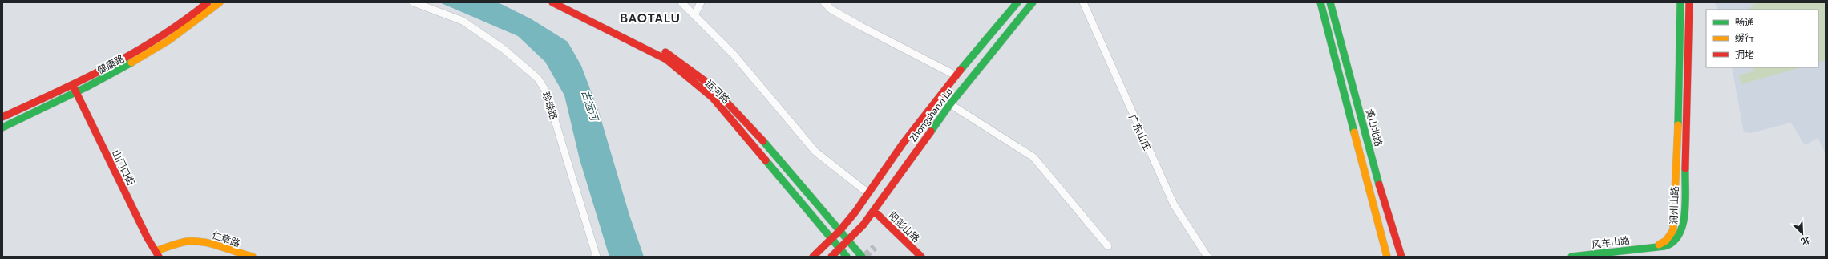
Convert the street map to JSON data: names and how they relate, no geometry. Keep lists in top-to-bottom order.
{
  "streets": {
    "main road": [
      "健康路",
      "运河路",
      "Zhongshanxi Lu",
      "黄山北路",
      "山门口街",
      "润州山路",
      "阳彭山路",
      "仁章路",
      "风车山路"
    ],
    "street": ["珍珠路", "广东山庄"]
  },
  "crossings": [
    ["健康路", "山门口街"],
    ["运河路", "Zhongshanxi Lu"],
    ["Zhongshanxi Lu", "阳彭山路"],
    ["山门口街", "仁章路"],
    ["润州山路", "风车山路"]
  ],
  "districts": ["BAOTALU"],
  "water": ["古运河"],
  "legend": ["畅通", "缓行", "拥堵"],
  "north": "bottom right"
}
